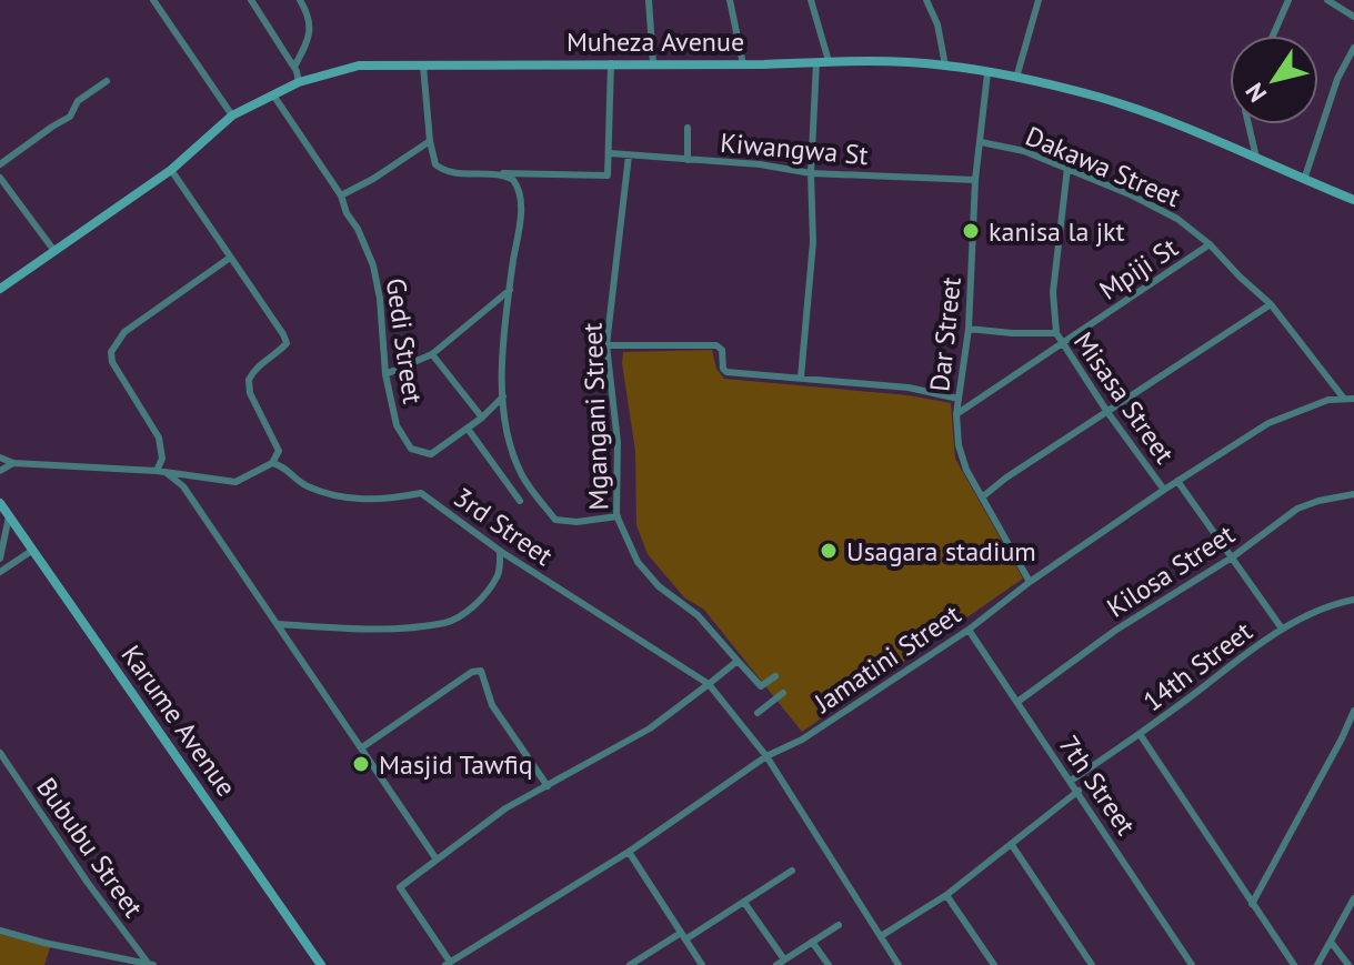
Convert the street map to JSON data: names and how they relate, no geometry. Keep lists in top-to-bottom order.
{
  "streets": {
    "street": [
      "Muheza Avenue",
      "Kiwangwa St",
      "Dakawa Street",
      "Mpiji St",
      "Dar Street",
      "Gedi Street",
      "Misasa Street",
      "Mgangani Street",
      "3rd Street",
      "Kilosa Street",
      "Jamatini Street",
      "14th Street",
      "Karume Avenue",
      "7th Street",
      "Bububu Street"
    ]
  },
  "crossings": [
    ["Muheza Avenue", "Dar Street"],
    ["Muheza Avenue", "Gedi Street"],
    ["Kiwangwa St", "Dar Street"],
    ["Kiwangwa St", "Mgangani Street"],
    ["Dakawa Street", "Mpiji St"],
    ["Dakawa Street", "Dar Street"],
    ["Dakawa Street", "Misasa Street"],
    ["Dakawa Street", "Jamatini Street"],
    ["Mpiji St", "Dar Street"],
    ["Mpiji St", "Misasa Street"],
    ["Dar Street", "Jamatini Street"],
    ["Misasa Street", "Jamatini Street"],
    ["Kilosa Street", "7th Street"],
    ["Jamatini Street", "7th Street"],
    ["14th Street", "7th Street"]
  ],
  "places": ["kanisa la jkt", "Usagara stadium", "Masjid Tawfiq"],
  "north": "bottom left"
}
